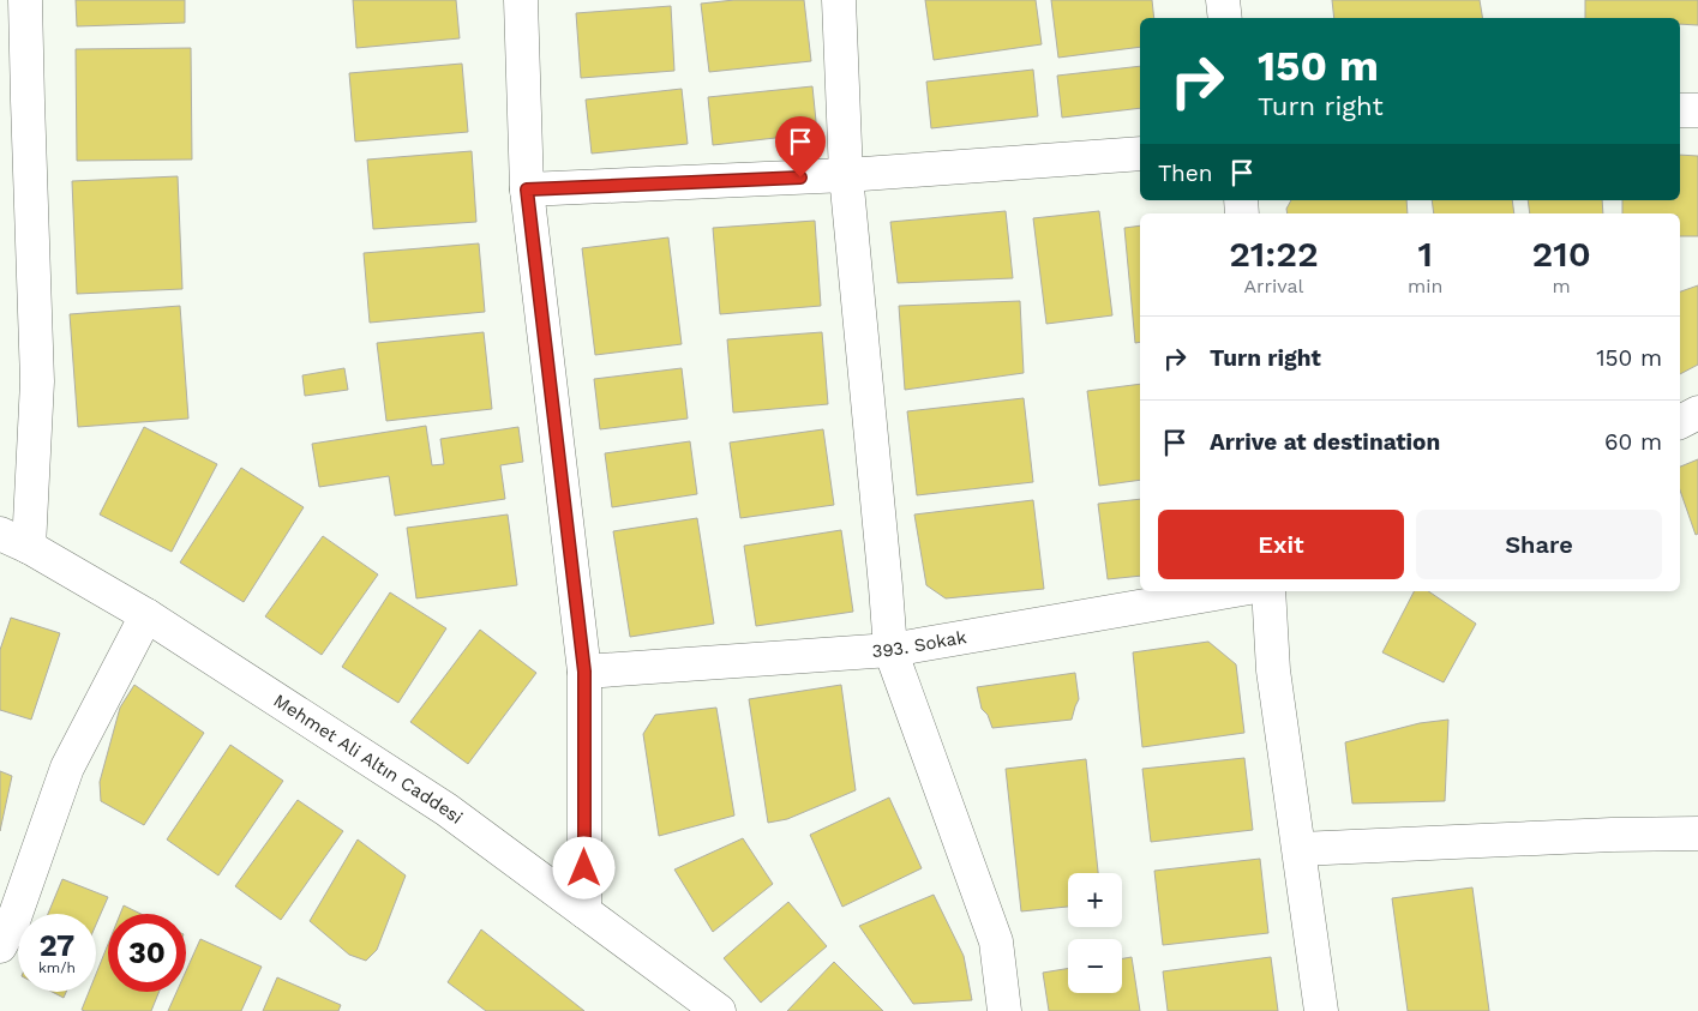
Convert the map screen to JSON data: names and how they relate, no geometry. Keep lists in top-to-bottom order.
{
  "streets": {
    "street": ["393. Sokak", "Mehmet Ali Altın Caddesi"]
  },
  "page": {
    "turn": ["150 m", "Turn right"],
    "then": "Then",
    "eta": [
      "21:22",
      "Arrival",
      "1",
      "min",
      "210",
      "m"
    ],
    "list": [
      {
        "name": "Turn right",
        "value": "150 m"
      },
      {
        "name": "Arrive at destination",
        "value": "60 m"
      }
    ],
    "buttons": ["Exit", "Share"],
    "map_buttons": ["+", "−"],
    "speed": "27 km/h",
    "limit": "30"
  }
}
